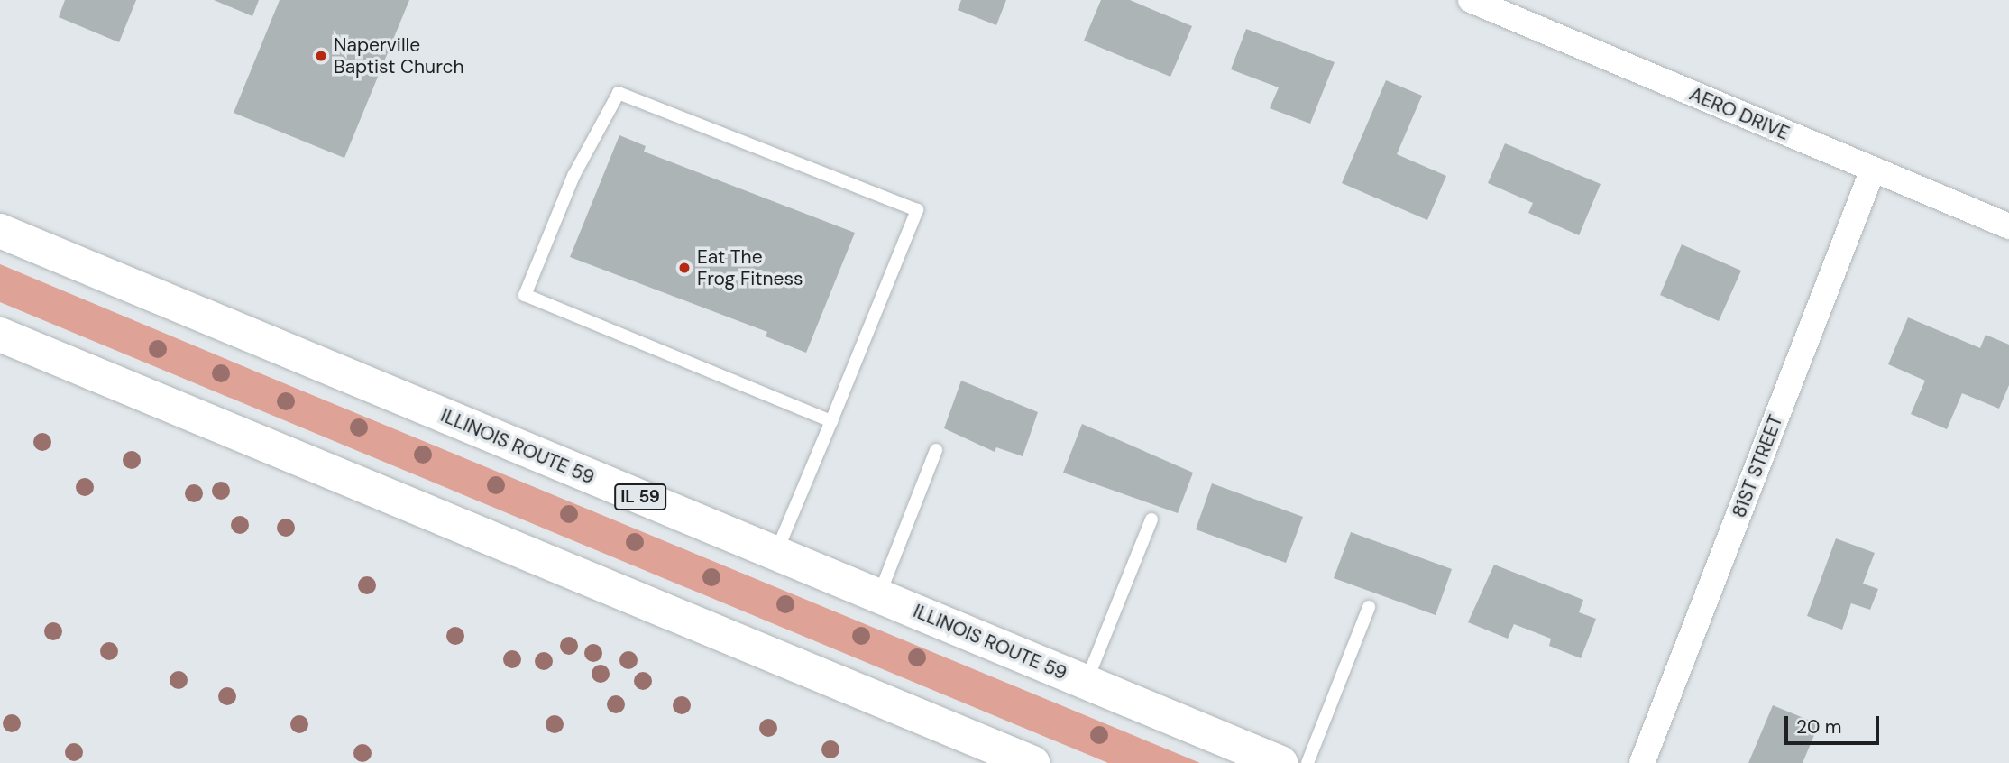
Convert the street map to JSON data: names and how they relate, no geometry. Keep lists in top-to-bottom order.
{
  "streets": {
    "main road": ["ILLINOIS ROUTE 59", "IL 59"],
    "street": ["AERO DRIVE", "81ST STREET"]
  },
  "crossings": [
    ["AERO DRIVE", "81ST STREET"]
  ],
  "places": ["Naperville Baptist Church", "Eat The Frog Fitness"],
  "scale_bar": "20 m"
}
